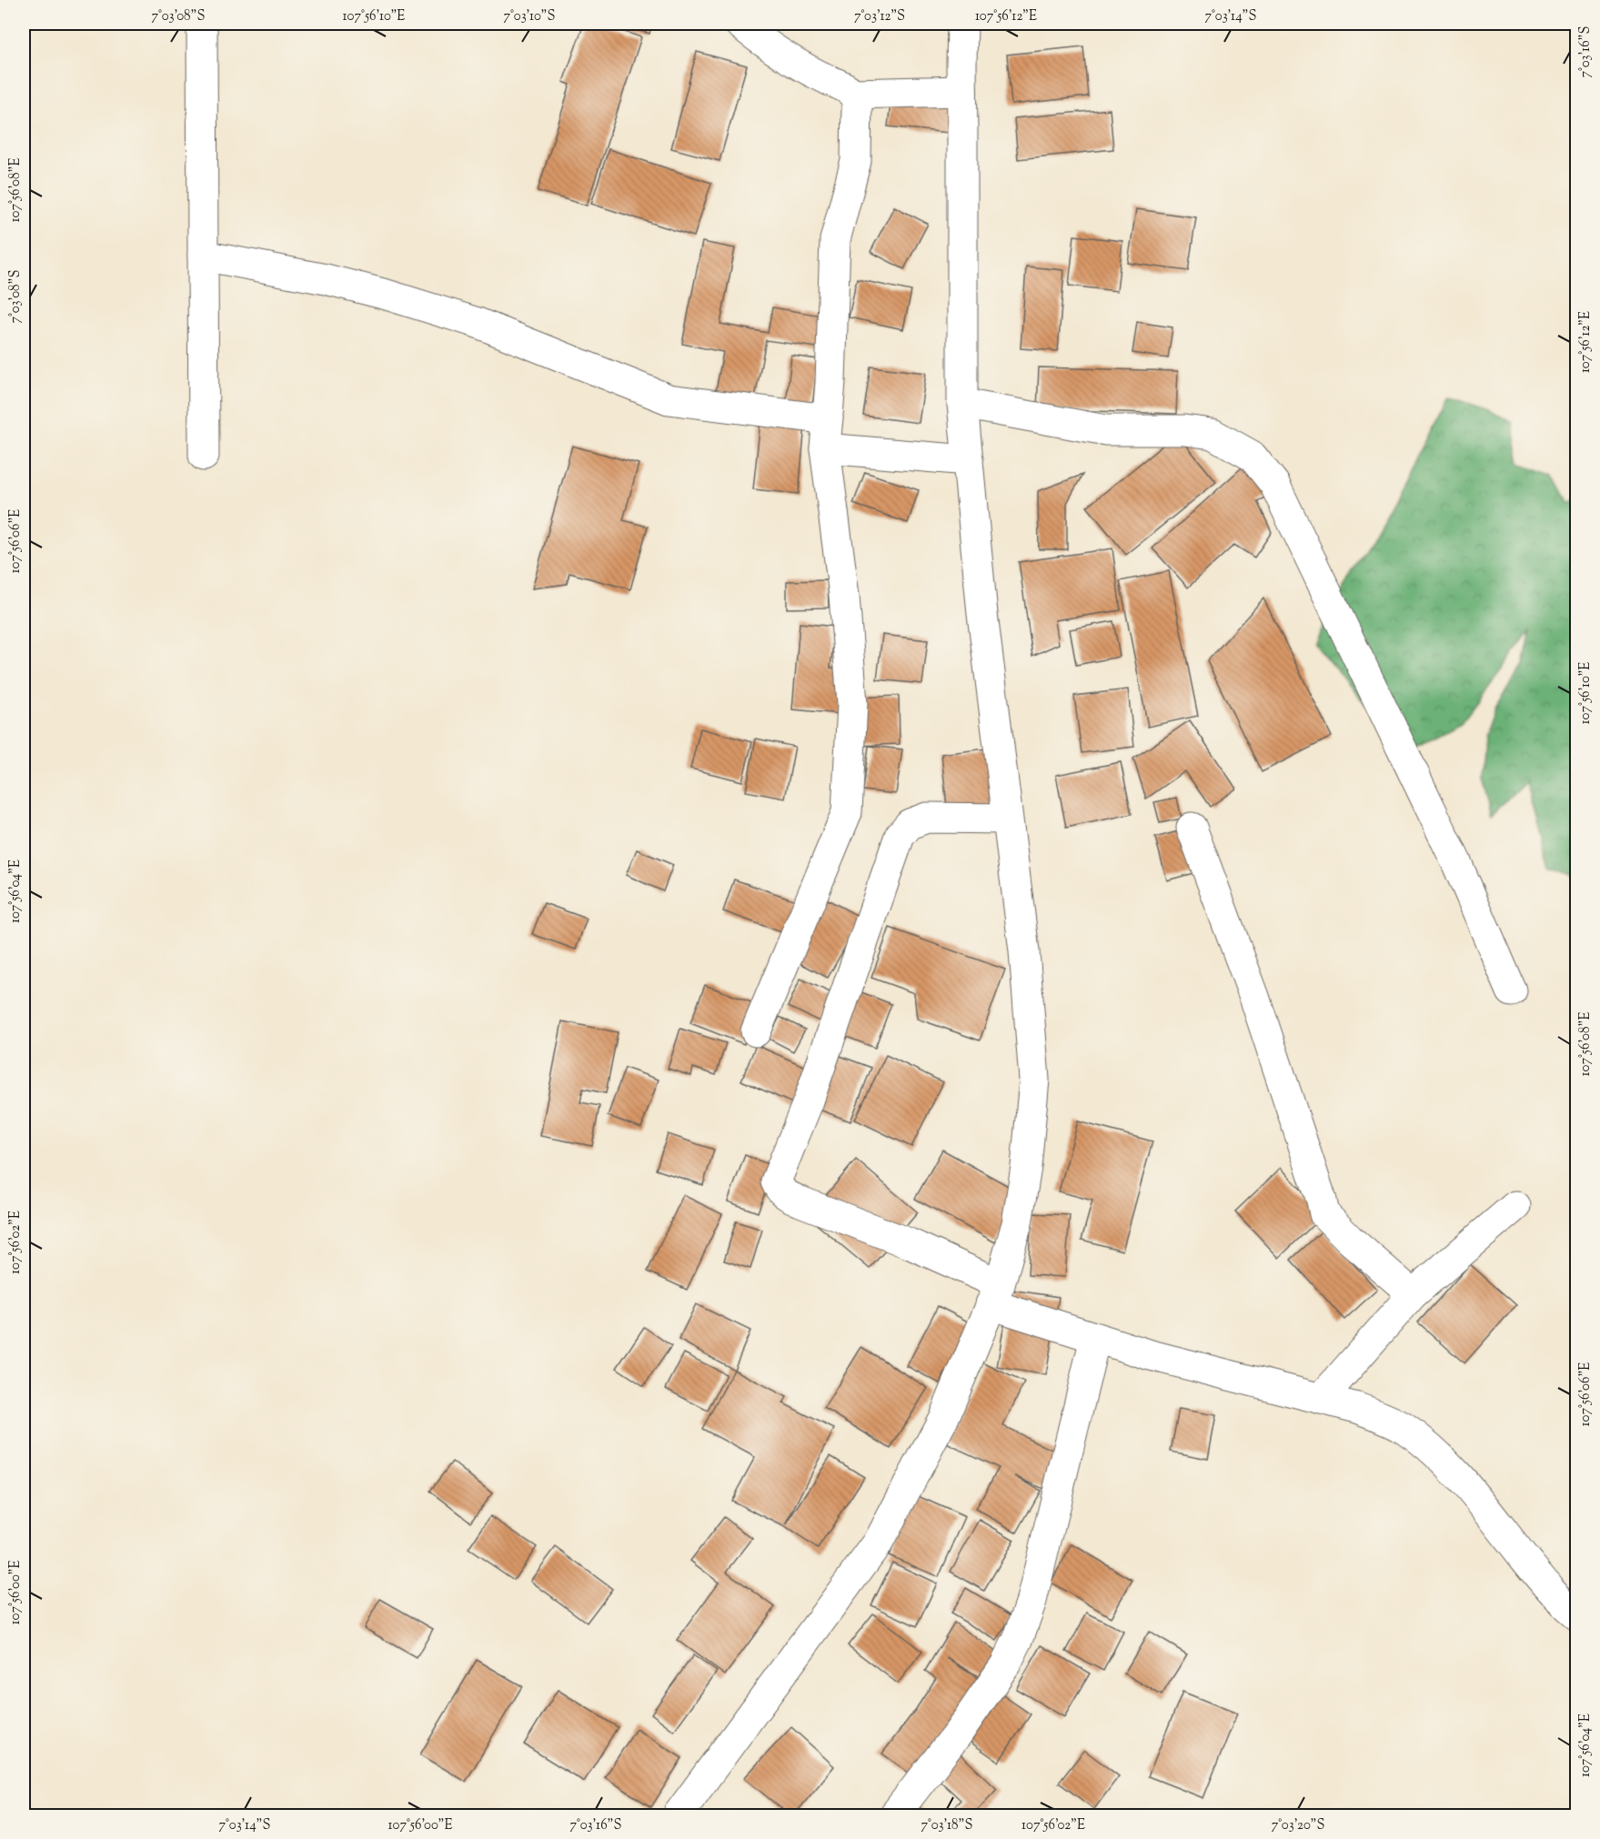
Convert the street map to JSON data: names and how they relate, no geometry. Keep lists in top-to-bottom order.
{
  "coordinates": [
    "7°03'08\"S",
    "107°56'10\"E",
    "7°03'10\"S",
    "7°03'12\"S",
    "107°56'12\"E",
    "7°03'14\"S",
    "7°03'16\"S",
    "107°56'08\"E",
    "107°56'06\"E",
    "107°56'04\"E",
    "107°56'02\"E",
    "107°56'00\"E",
    "7°03'18\"S",
    "7°03'20\"S"
  ]
}
